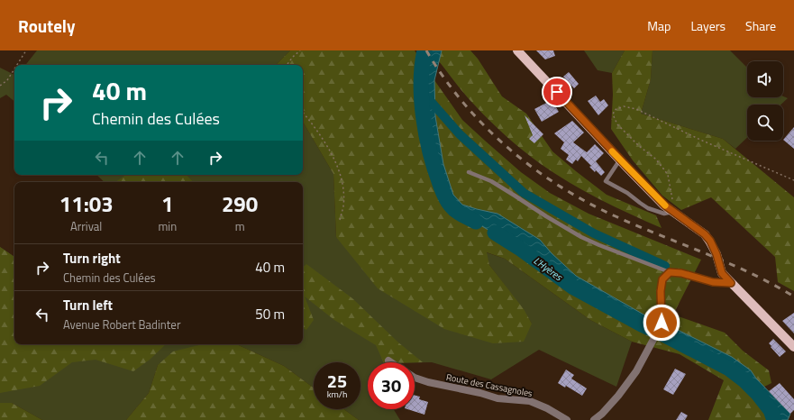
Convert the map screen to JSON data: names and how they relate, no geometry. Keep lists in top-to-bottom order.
{
  "streets": {
    "street": ["Route des Cassagnoles"]
  },
  "water": ["L'Hyères"],
  "page": {
    "header": "Routely",
    "nav": ["Map", "Layers", "Share"],
    "turn": ["40 m", "Chemin des Culées"],
    "eta": [
      "11:03",
      "Arrival",
      "1",
      "min",
      "290",
      "m"
    ],
    "list": [
      {
        "name": "Turn right",
        "note": "Chemin des Culées",
        "value": "40 m"
      },
      {
        "name": "Turn left",
        "note": "Avenue Robert Badinter",
        "value": "50 m"
      }
    ],
    "speed": "25 km/h",
    "limit": "30"
  }
}
